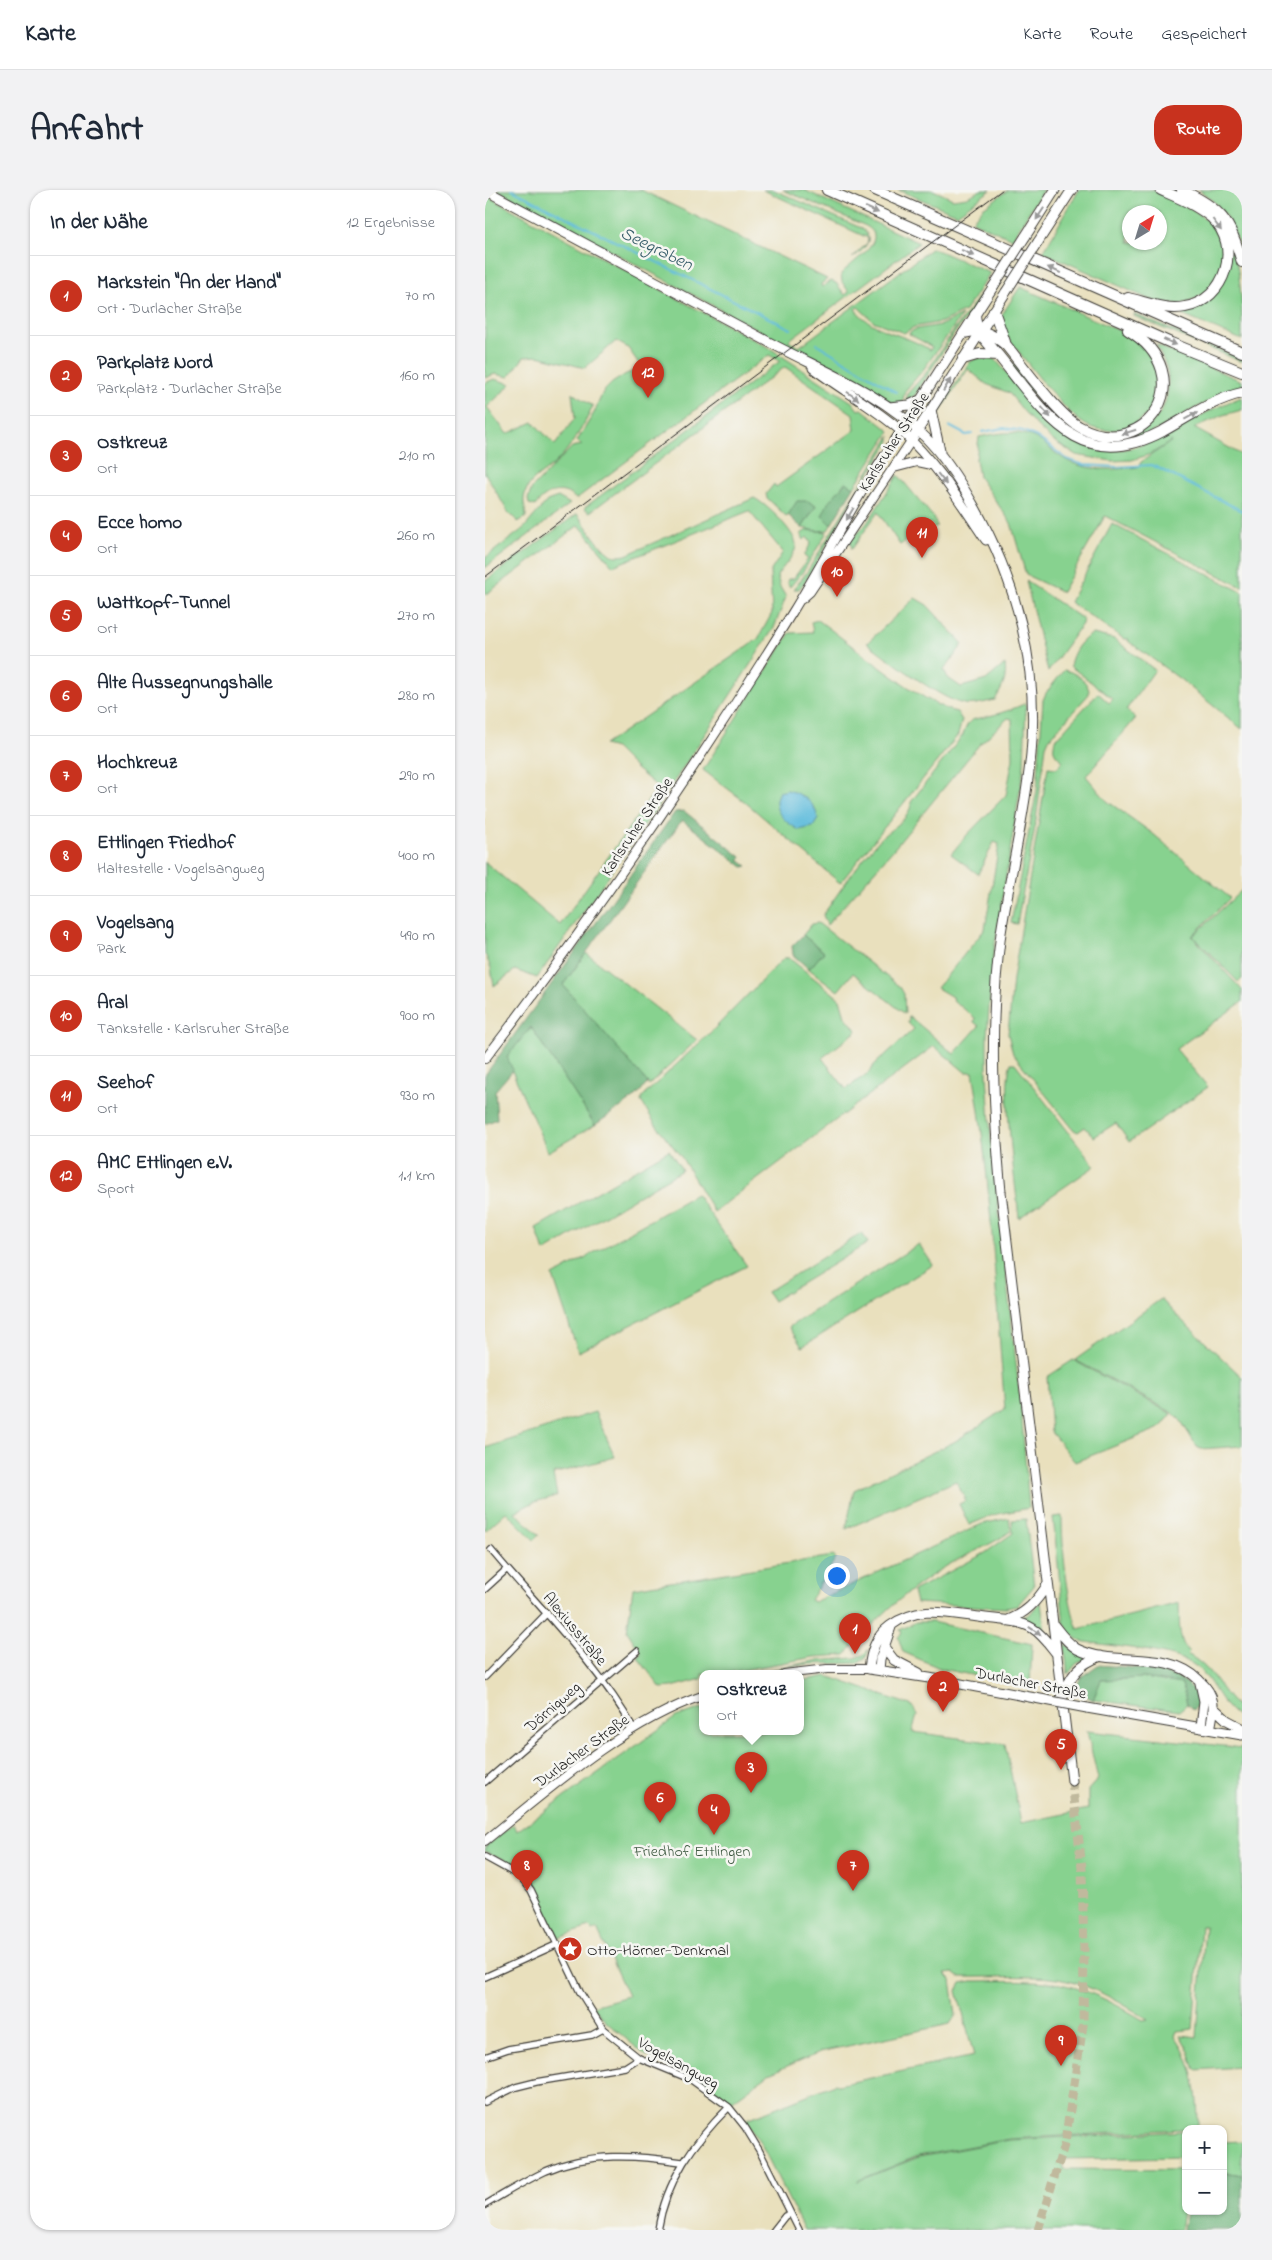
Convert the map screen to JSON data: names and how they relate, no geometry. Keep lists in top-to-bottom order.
{
  "streets": {
    "main road": ["Karlsruher Straße", "Durlacher Straße"],
    "street": ["Alexiusstraße", "Dörnigweg", "Vogelsangweg"]
  },
  "crossings": [
    ["Alexiusstraße", "Durlacher Straße"],
    ["Alexiusstraße", "Dörnigweg"]
  ],
  "water": ["Seegraben"],
  "parks": ["Friedhof Ettlingen"],
  "places": {
    "place": ["Otto-Hörner-Denkmal"]
  },
  "north": "top right",
  "page": {
    "header": "Karte",
    "nav": ["Karte", "Route", "Gespeichert"],
    "title": "Anfahrt",
    "buttons": "Route",
    "heading": ["In der Nähe", "12 Ergebnisse"],
    "list": [
      {
        "mark": "1",
        "name": "Markstein \"An der Hand\"",
        "note": "Ort · Durlacher Straße",
        "value": "70 m"
      },
      {
        "mark": "2",
        "name": "Parkplatz Nord",
        "note": "Parkplatz · Durlacher Straße",
        "value": "160 m"
      },
      {
        "mark": "3",
        "name": "Ostkreuz",
        "note": "Ort",
        "value": "210 m"
      },
      {
        "mark": "4",
        "name": "Ecce homo",
        "note": "Ort",
        "value": "260 m"
      },
      {
        "mark": "5",
        "name": "Wattkopf-Tunnel",
        "note": "Ort",
        "value": "270 m"
      },
      {
        "mark": "6",
        "name": "Alte Aussegnungshalle",
        "note": "Ort",
        "value": "280 m"
      },
      {
        "mark": "7",
        "name": "Hochkreuz",
        "note": "Ort",
        "value": "290 m"
      },
      {
        "mark": "8",
        "name": "Ettlingen Friedhof",
        "note": "Haltestelle · Vogelsangweg",
        "value": "400 m"
      },
      {
        "mark": "9",
        "name": "Vogelsang",
        "note": "Park",
        "value": "490 m"
      },
      {
        "mark": "10",
        "name": "Aral",
        "note": "Tankstelle · Karlsruher Straße",
        "value": "900 m"
      },
      {
        "mark": "11",
        "name": "Seehof",
        "note": "Ort",
        "value": "930 m"
      },
      {
        "mark": "12",
        "name": "AMC Ettlingen e.V.",
        "note": "Sport",
        "value": "1.1 km"
      }
    ],
    "pins": [
      "12",
      "11",
      "10",
      "1",
      "2",
      "5",
      "3",
      "6",
      "4",
      "7",
      "8",
      "9"
    ],
    "popup": ["Ostkreuz", "Ort"],
    "map_buttons": ["+", "−"]
  }
}
